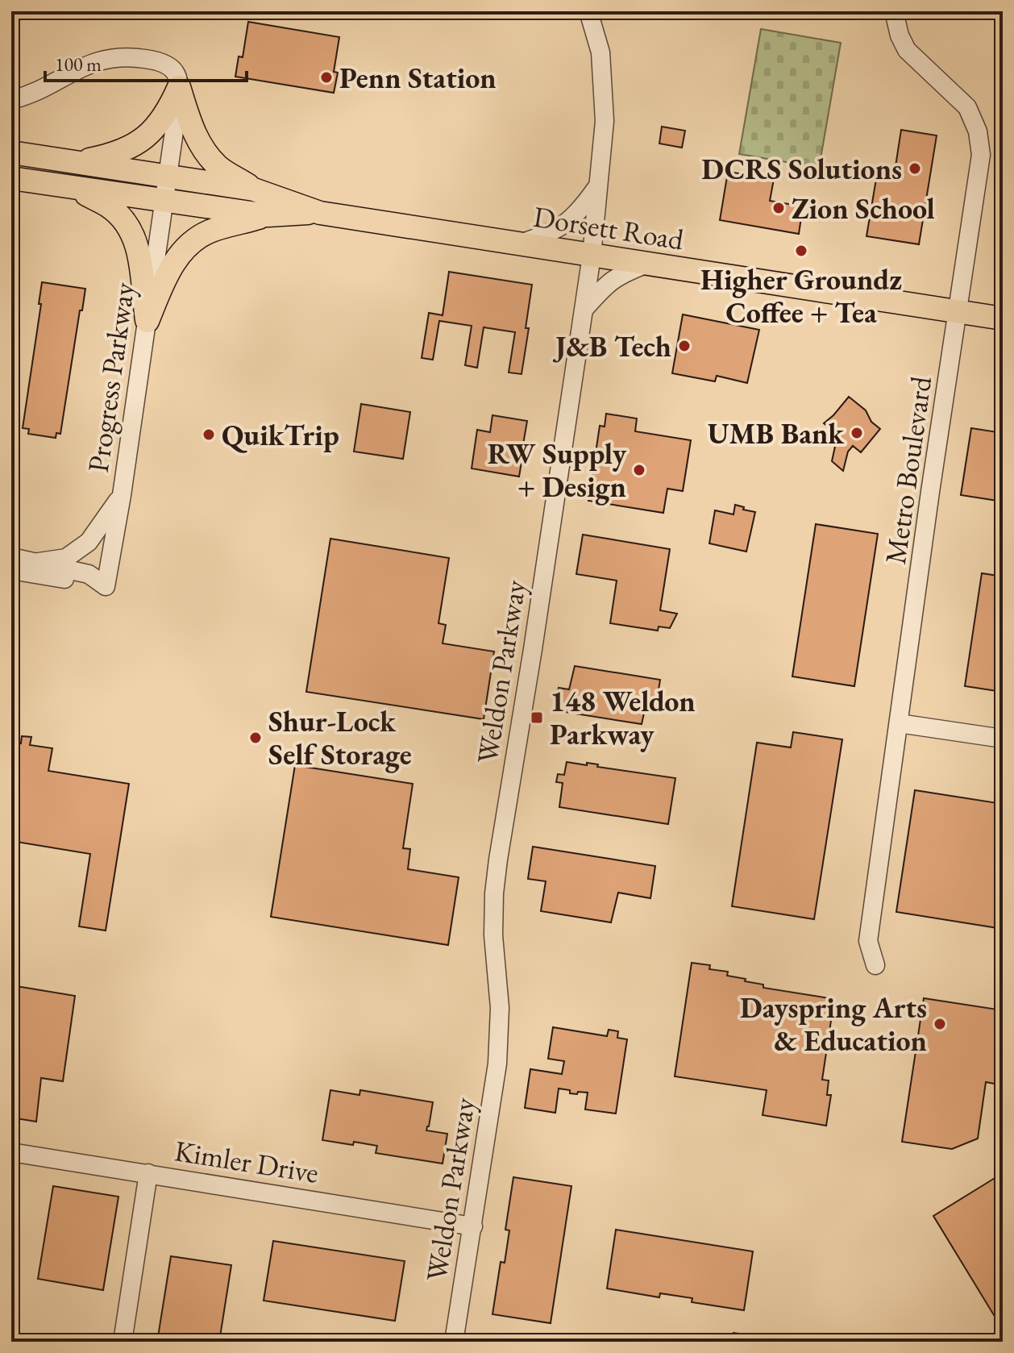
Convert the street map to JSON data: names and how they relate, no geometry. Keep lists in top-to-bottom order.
{
  "streets": {
    "main road": ["Dorsett Road"],
    "street": [
      "Progress Parkway",
      "Metro Boulevard",
      "Weldon Parkway",
      "Kimler Drive"
    ]
  },
  "crossings": [
    ["Dorsett Road", "Progress Parkway"],
    ["Dorsett Road", "Metro Boulevard"],
    ["Dorsett Road", "Weldon Parkway"],
    ["Weldon Parkway", "Kimler Drive"]
  ],
  "places": {
    "other": [
      "Penn Station",
      "DCRS Solutions",
      "Zion School",
      "Higher Groundz Coffee + Tea",
      "J&B Tech",
      "UMB Bank",
      "QuikTrip",
      "RW Supply + Design",
      "Shur-Lock Self Storage",
      "Dayspring Arts & Education"
    ],
    "transit": ["148 Weldon Parkway"]
  },
  "scale_bar": "100 m"
}
